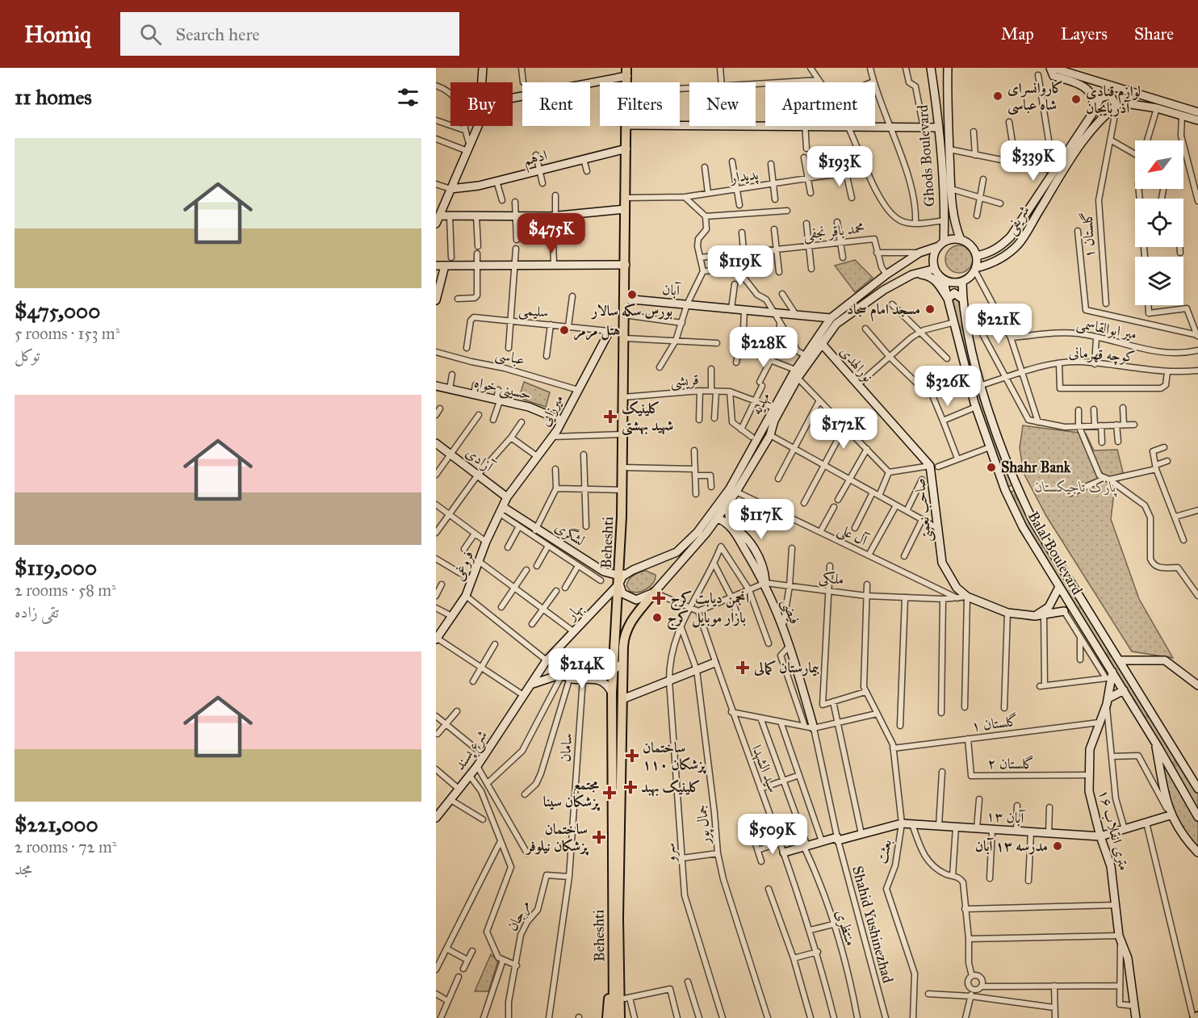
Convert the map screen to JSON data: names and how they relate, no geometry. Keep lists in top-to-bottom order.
{
  "streets": {
    "main road": [
      "Ghods Boulevard",
      "ادهم",
      "شریفی",
      "آبان",
      "نورالهدی",
      "حسینی خواه",
      "مهدیه",
      "میرزایی",
      "آزادی",
      "صاحب نعمتی",
      "لشگری",
      "Beheshti",
      "Balal Boulevard",
      "فروغی",
      "بهار",
      "فیضی",
      "شرع پسند",
      "۱۳ آبان",
      "۱۶ متری انقلاب"
    ],
    "street": [
      "پدیدار",
      "محمد باقر نجفی",
      "گلستان ۱",
      "سلیمی",
      "میر ابوالقاسمی",
      "کوچه قهرمانی",
      "عباسی",
      "قریشی",
      "آل علی",
      "ملکی",
      "سامان",
      "گلستان ۲",
      "سید الشهدا",
      "جمال پور",
      "بعثت",
      "سرو",
      "مرجان",
      "Shahid Yushinezhad",
      "منتظری"
    ]
  },
  "crossings": [
    ["Ghods Boulevard", "شریفی"],
    ["Ghods Boulevard", "مهدیه"],
    ["Ghods Boulevard", "Balal Boulevard"],
    ["ادهم", "Beheshti"],
    ["پدیدار", "Beheshti"],
    ["شریفی", "گلستان ۱"],
    ["شریفی", "مهدیه"],
    ["شریفی", "Balal Boulevard"],
    ["محمد باقر نجفی", "مهدیه"],
    ["گلستان ۱", "گلستان ۲"],
    ["گلستان ۱", "۱۶ متری انقلاب"],
    ["گلستان ۱", "بعثت"],
    ["آبان", "مهدیه"],
    ["آبان", "Beheshti"],
    ["سلیمی", "میرزایی"],
    ["سلیمی", "Beheshti"],
    ["کوچه قهرمانی", "Balal Boulevard"],
    ["عباسی", "میرزایی"],
    ["نورالهدی", "مهدیه"],
    ["نورالهدی", "صاحب نعمتی"],
    ["قریشی", "مهدیه"],
    ["قریشی", "Beheshti"],
    ["حسینی خواه", "میرزایی"],
    ["مهدیه", "لشگری"],
    ["مهدیه", "آل علی"],
    ["مهدیه", "Beheshti"],
    ["مهدیه", "Balal Boulevard"],
    ["مهدیه", "بهار"],
    ["میرزایی", "آزادی"],
    ["میرزایی", "فروغی"],
    ["آزادی", "فروغی"],
    ["صاحب نعمتی", "ملکی"],
    ["لشگری", "Beheshti"],
    ["لشگری", "فروغی"],
    ["لشگری", "بهار"],
    ["آل علی", "ملکی"],
    ["Beheshti", "بهار"],
    ["Balal Boulevard", "۱۶ متری انقلاب"],
    ["ملکی", "فیضی"],
    ["بهار", "شرع پسند"],
    ["فیضی", "Shahid Yushinezhad"],
    ["سامان", "مرجان"],
    ["گلستان ۲", "۱۶ متری انقلاب"],
    ["سید الشهدا", "۱۳ آبان"],
    ["۱۳ آبان", "۱۶ متری انقلاب"],
    ["۱۳ آبان", "بعثت"],
    ["۱۳ آبان", "Shahid Yushinezhad"],
    ["۱۳ آبان", "منتظری"],
    ["جمال پور", "سرو"]
  ],
  "parks": ["پارک تاجیکستان"],
  "places": {
    "other": [
      "کاروانسرای شاه عباسی",
      "لوازم قنادی آذربایجان",
      "بورس سکه سالار",
      "مسجد امام سجاد",
      "هتل مرمر",
      "Shahr Bank",
      "بازار موبایل کرج",
      "مدرسه ۱۳ آبان"
    ],
    "health": [
      "کلینیک شهید بهشتی",
      "انجمن دیابت کرج",
      "بیمارستان کمالی",
      "ساختمان پزشکان ۱۱۰",
      "کلینیک بهبد",
      "مجتمع پزشکان سینا",
      "ساختمان پزشکان نیلوفر"
    ]
  },
  "north": "bottom left",
  "page": {
    "header": "Homiq",
    "search": "Search here",
    "nav": ["Map", "Layers", "Share"],
    "heading": "11 homes",
    "chip": [
      "Buy",
      "Rent",
      "Filters",
      "New",
      "Apartment"
    ],
    "list": [
      {
        "name": "$475,000",
        "note": "5 rooms · 153 m² · توکل"
      },
      {
        "name": "$119,000",
        "note": "2 rooms · 58 m² · تقی زاده"
      },
      {
        "name": "$221,000",
        "note": "2 rooms · 72 m² · مجد"
      }
    ],
    "price": [
      "$339K",
      "$193K",
      "$475K",
      "$119K",
      "$221K",
      "$228K",
      "$326K",
      "$172K",
      "$117K",
      "$214K",
      "$509K"
    ]
  }
}
